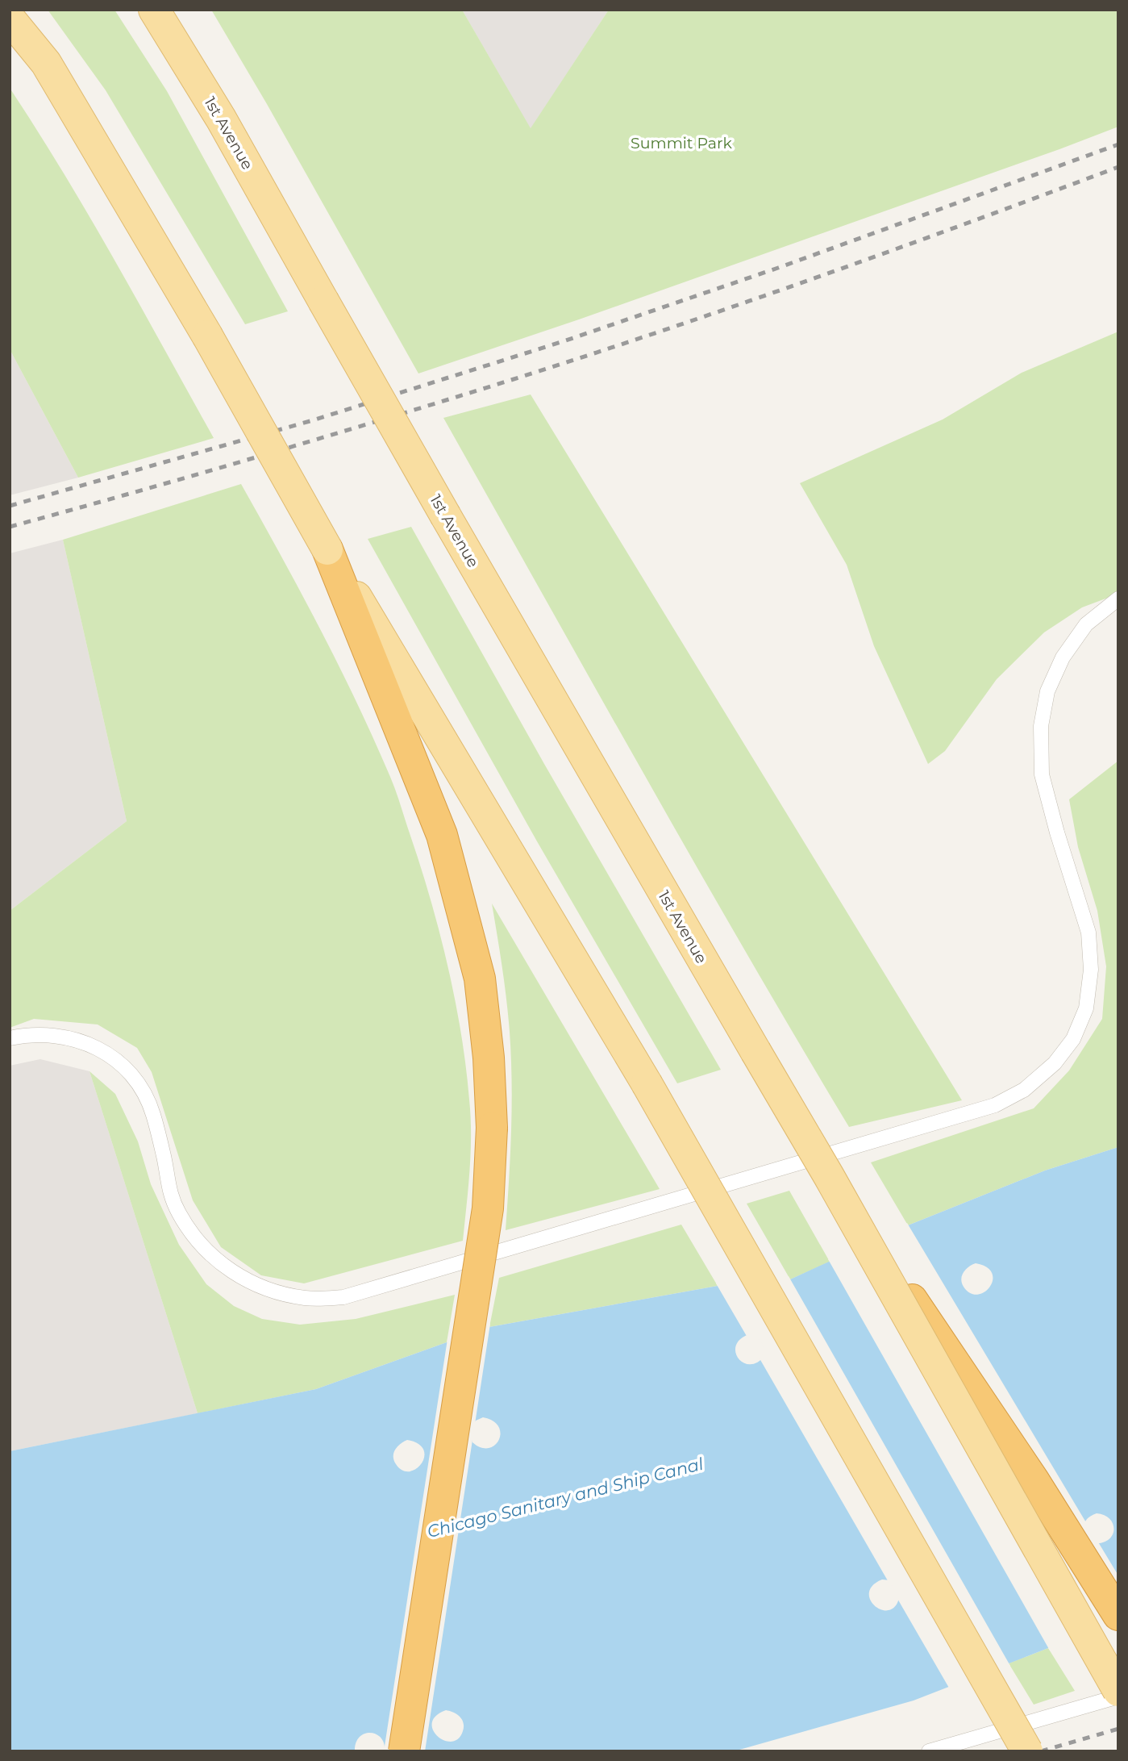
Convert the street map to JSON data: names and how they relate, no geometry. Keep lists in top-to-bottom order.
{
  "streets": {
    "main road": ["1st Avenue"]
  },
  "water": ["Chicago Sanitary and Ship Canal"],
  "parks": ["Summit Park"]
}
